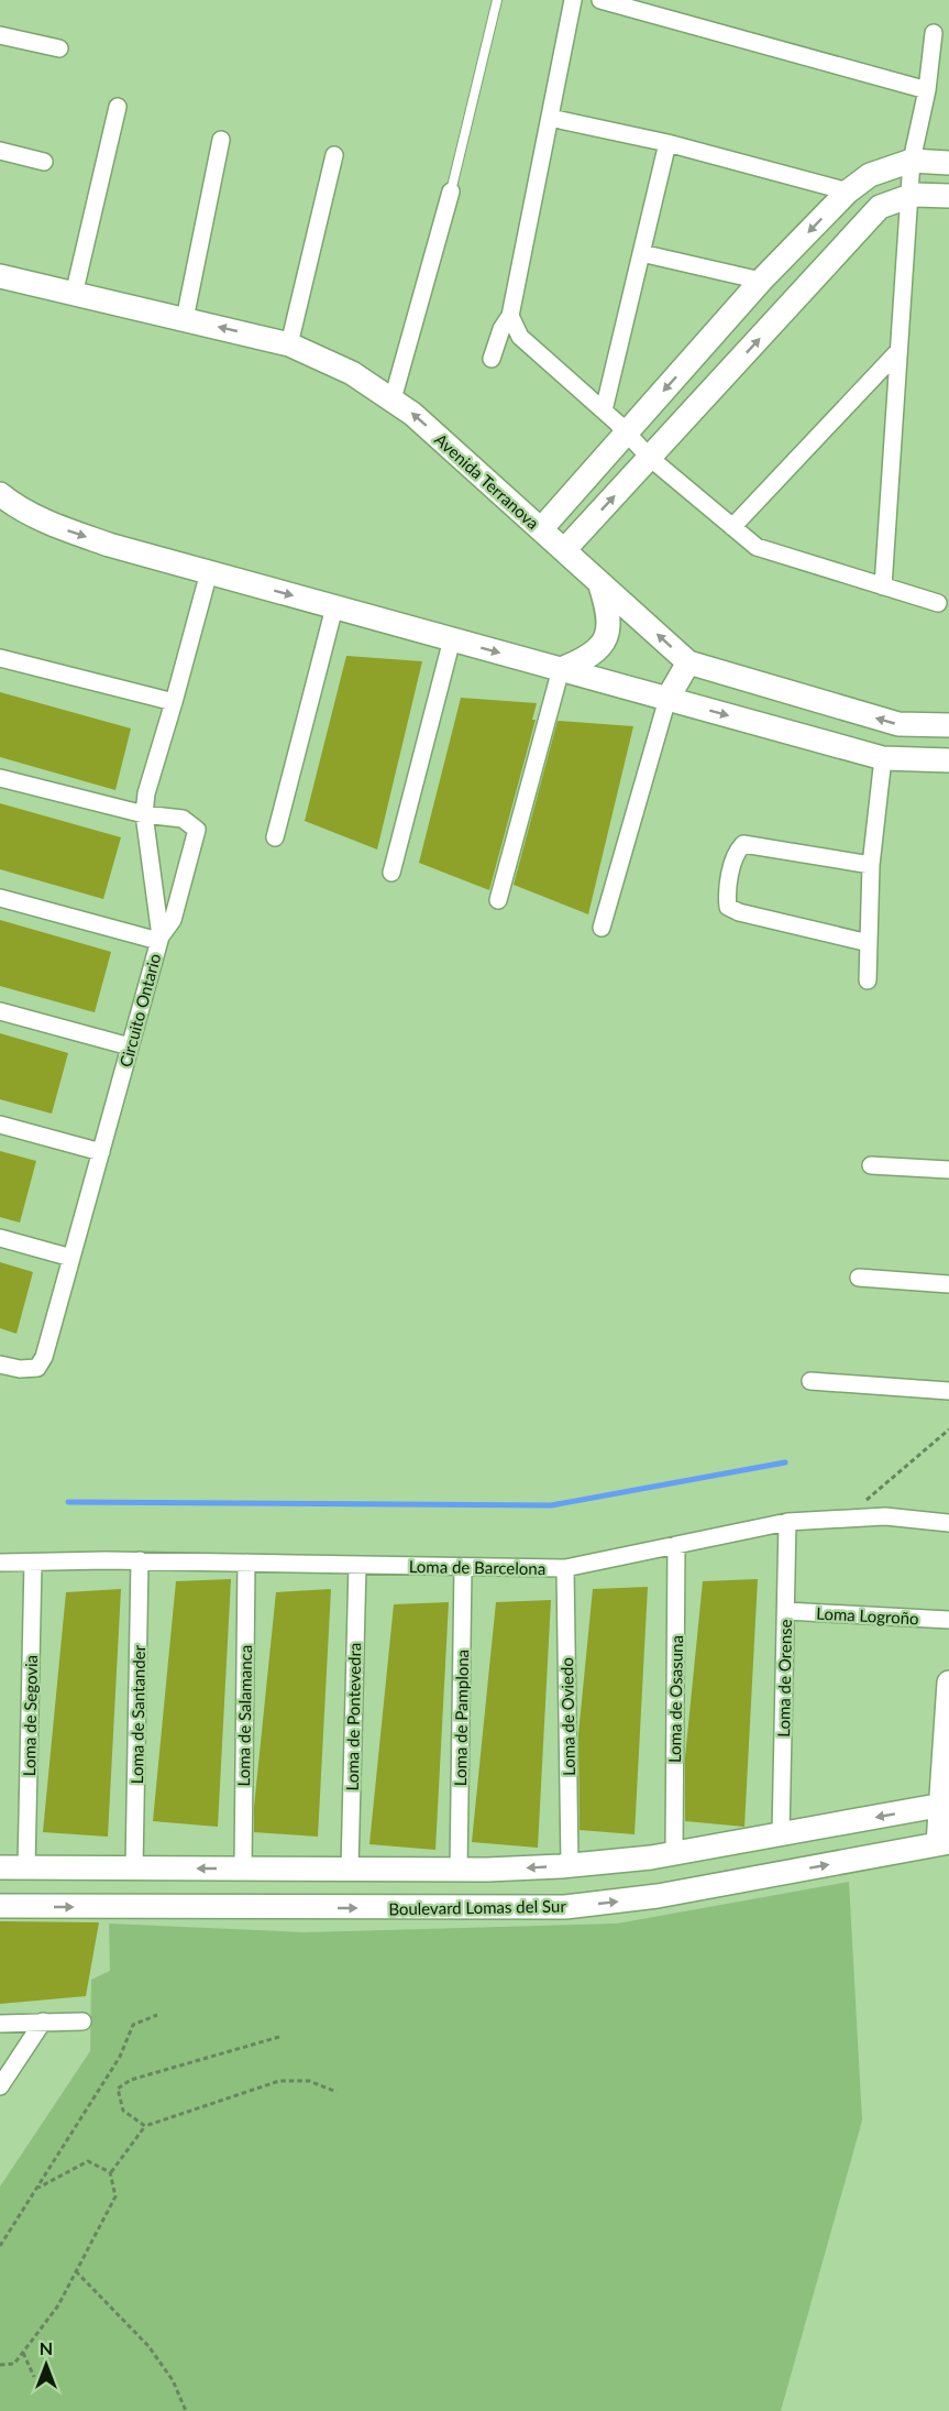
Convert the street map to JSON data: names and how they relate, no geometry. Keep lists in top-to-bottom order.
{
  "streets": {
    "street": [
      "Avenida Terranova",
      "Circuito Ontario",
      "Loma de Barcelona",
      "Loma Logroño",
      "Loma de Orense",
      "Loma de Osasuna",
      "Loma de Santander",
      "Loma de Segovia",
      "Loma de Salamanca",
      "Loma de Pontevedra",
      "Loma de Oviedo",
      "Loma de Pamplona",
      "Boulevard Lomas del Sur"
    ]
  },
  "crossings": [
    ["Loma de Barcelona", "Loma de Orense"],
    ["Loma de Barcelona", "Loma de Osasuna"],
    ["Loma de Barcelona", "Loma de Santander"],
    ["Loma de Barcelona", "Loma de Segovia"],
    ["Loma de Barcelona", "Loma de Salamanca"],
    ["Loma de Barcelona", "Loma de Pontevedra"],
    ["Loma de Barcelona", "Loma de Oviedo"],
    ["Loma de Barcelona", "Loma de Pamplona"],
    ["Loma Logroño", "Loma de Orense"]
  ],
  "north": "top"
}
